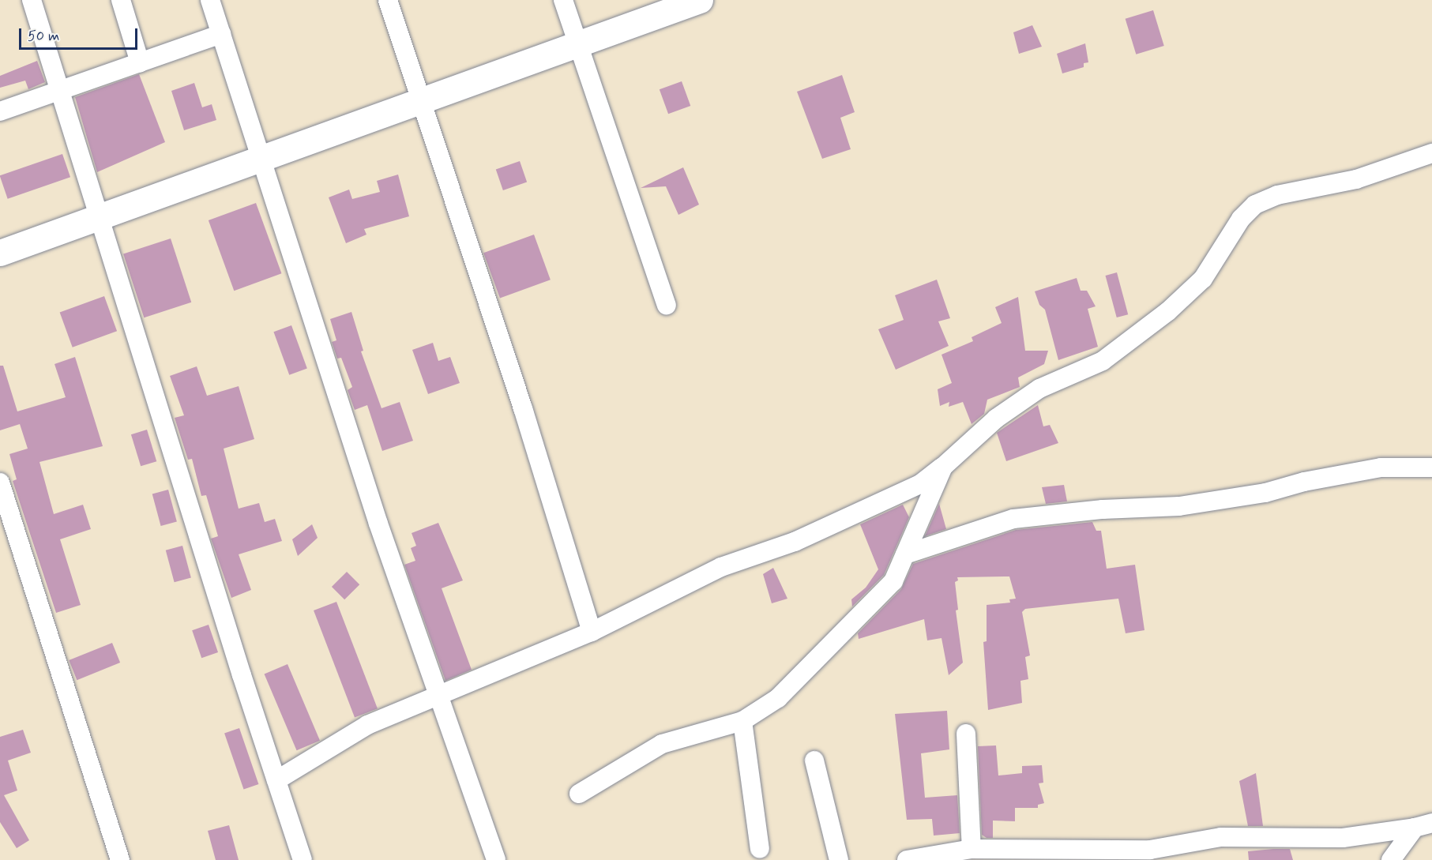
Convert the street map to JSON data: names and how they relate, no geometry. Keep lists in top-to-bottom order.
{
  "scale_bar": "50 m"
}
